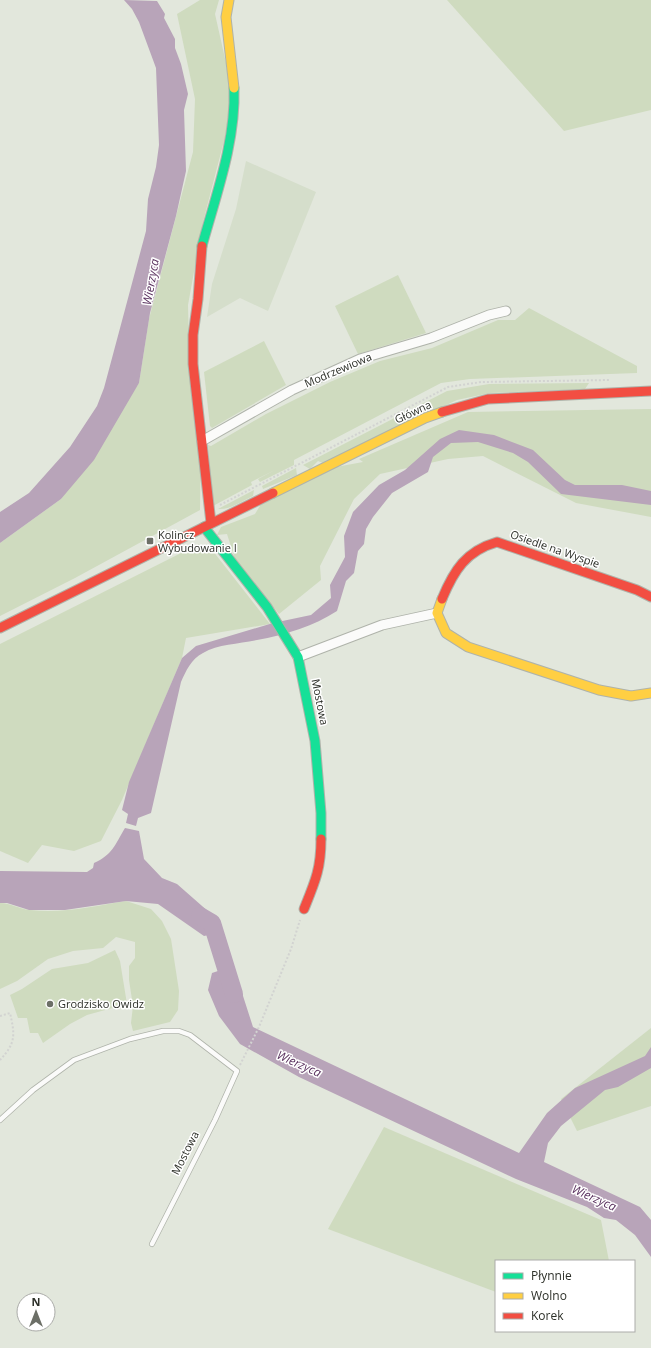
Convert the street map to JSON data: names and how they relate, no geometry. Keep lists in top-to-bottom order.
{
  "streets": {
    "street": [
      "Modrzewiowa",
      "Główna",
      "Osiedle na Wyspie",
      "Mostowa"
    ]
  },
  "crossings": [
    ["Główna", "Mostowa"]
  ],
  "water": ["Wierzyca"],
  "places": {
    "transit": ["Kolincz Wybudowanie I"],
    "other": ["Grodzisko Owidz"]
  },
  "legend": ["Płynnie", "Wolno", "Korek"],
  "north": "top"
}
